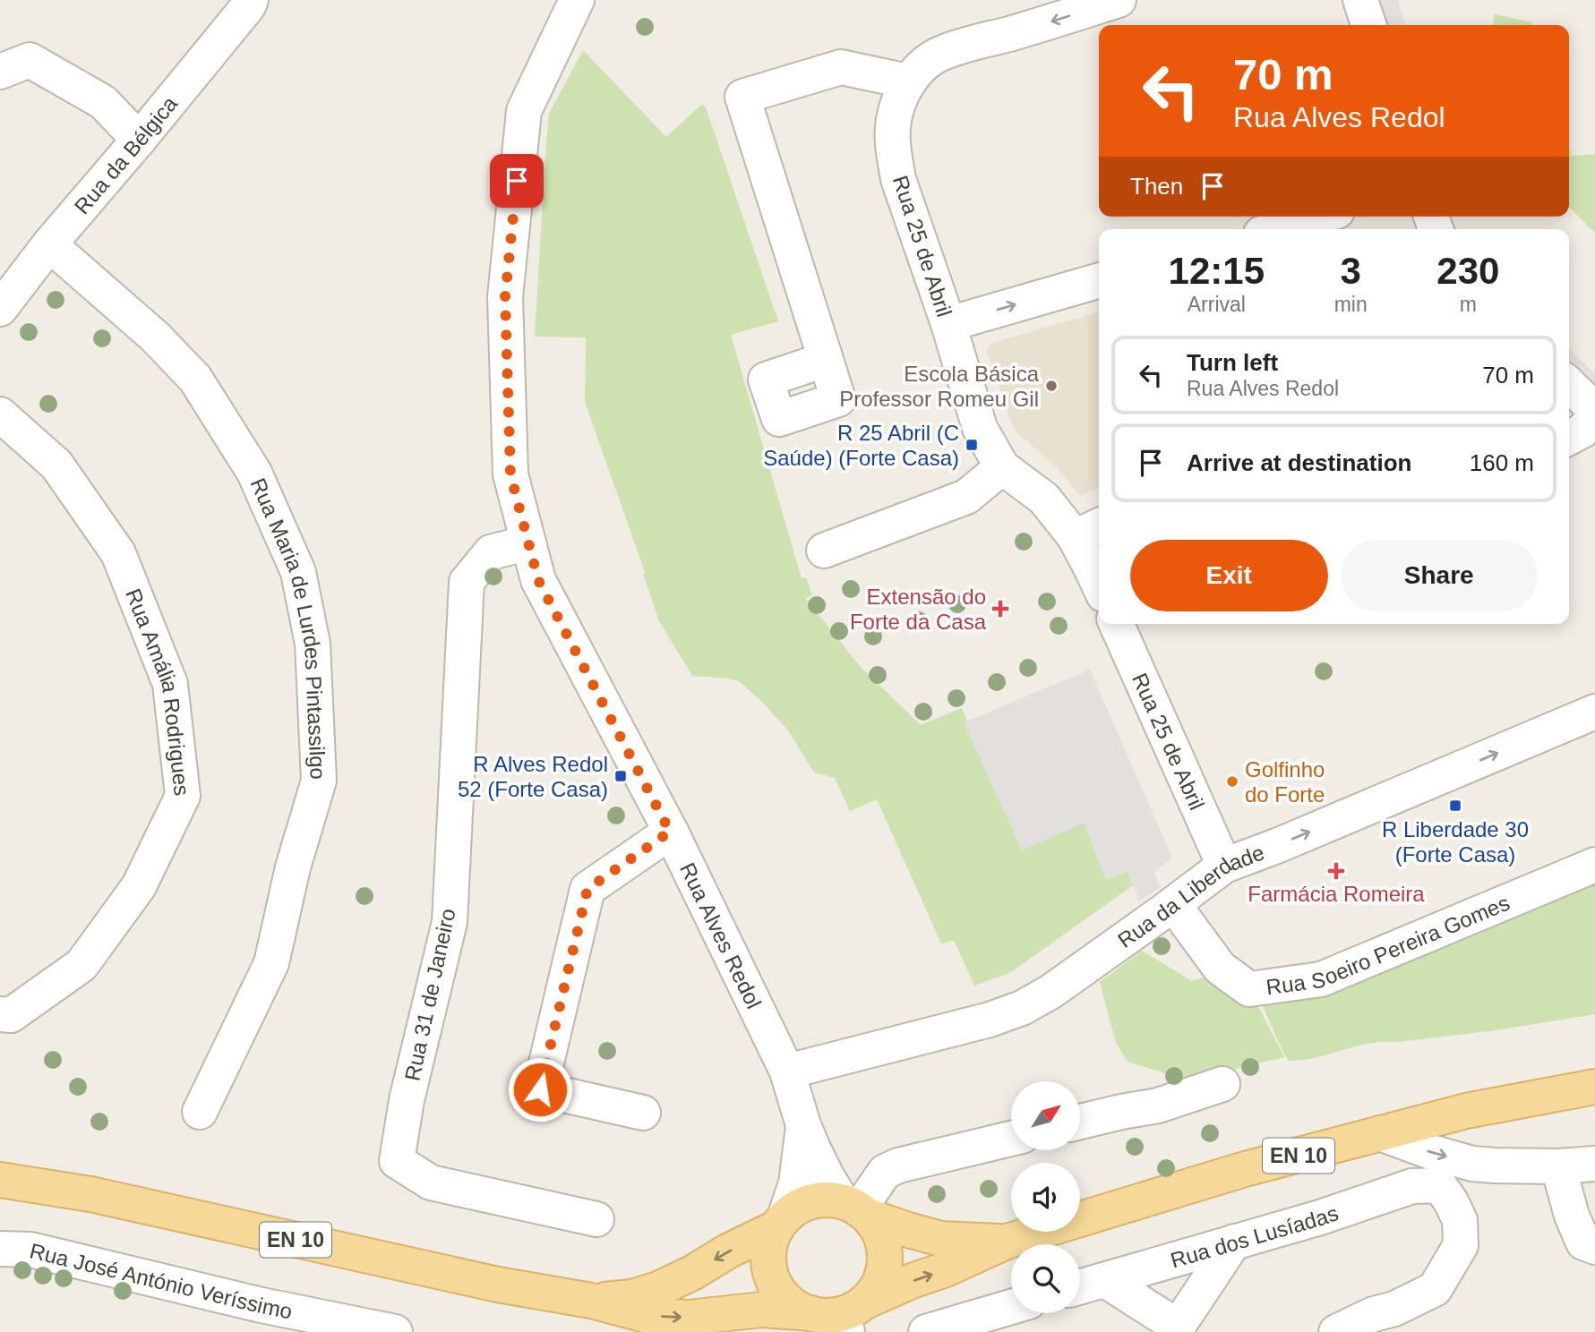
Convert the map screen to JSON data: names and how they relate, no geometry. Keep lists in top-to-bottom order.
{
  "streets": {
    "main road": ["EN 10"],
    "street": [
      "Rua da Bélgica",
      "Rua 25 de Abril",
      "Rua Maria de Lurdes Pintassilgo",
      "Rua Amália Rodrigues",
      "Rua da Liberdade",
      "Rua Alves Redol",
      "Rua Soeiro Pereira Gomes",
      "Rua 31 de Janeiro",
      "Rua dos Lusíadas",
      "Rua José António Veríssimo"
    ]
  },
  "crossings": [
    ["Rua da Bélgica", "Rua Maria de Lurdes Pintassilgo"],
    ["Rua 25 de Abril", "Rua da Liberdade"],
    ["Rua da Liberdade", "Rua Alves Redol"],
    ["Rua da Liberdade", "Rua Soeiro Pereira Gomes"],
    ["Rua Alves Redol", "Rua 31 de Janeiro"],
    ["Rua Alves Redol", "EN 10"]
  ],
  "one_way": ["Rua da Liberdade"],
  "places": {
    "other": ["Escola Básica Professor Romeu Gil", "Golfinho do Forte"],
    "transit": ["R 25 Abril (C Saúde) (Forte Casa)", "R Alves Redol 52 (Forte Casa)", "R Liberdade 30 (Forte Casa)"],
    "health": ["Extensão do Forte da Casa", "Farmácia Romeira"]
  },
  "north": "top right",
  "page": {
    "turn": ["70 m", "Rua Alves Redol"],
    "then": "Then",
    "eta": [
      "12:15",
      "Arrival",
      "3",
      "min",
      "230",
      "m"
    ],
    "list": [
      {
        "name": "Turn left",
        "note": "Rua Alves Redol",
        "value": "70 m"
      },
      {
        "name": "Arrive at destination",
        "value": "160 m"
      }
    ],
    "buttons": ["Exit", "Share"]
  }
}
